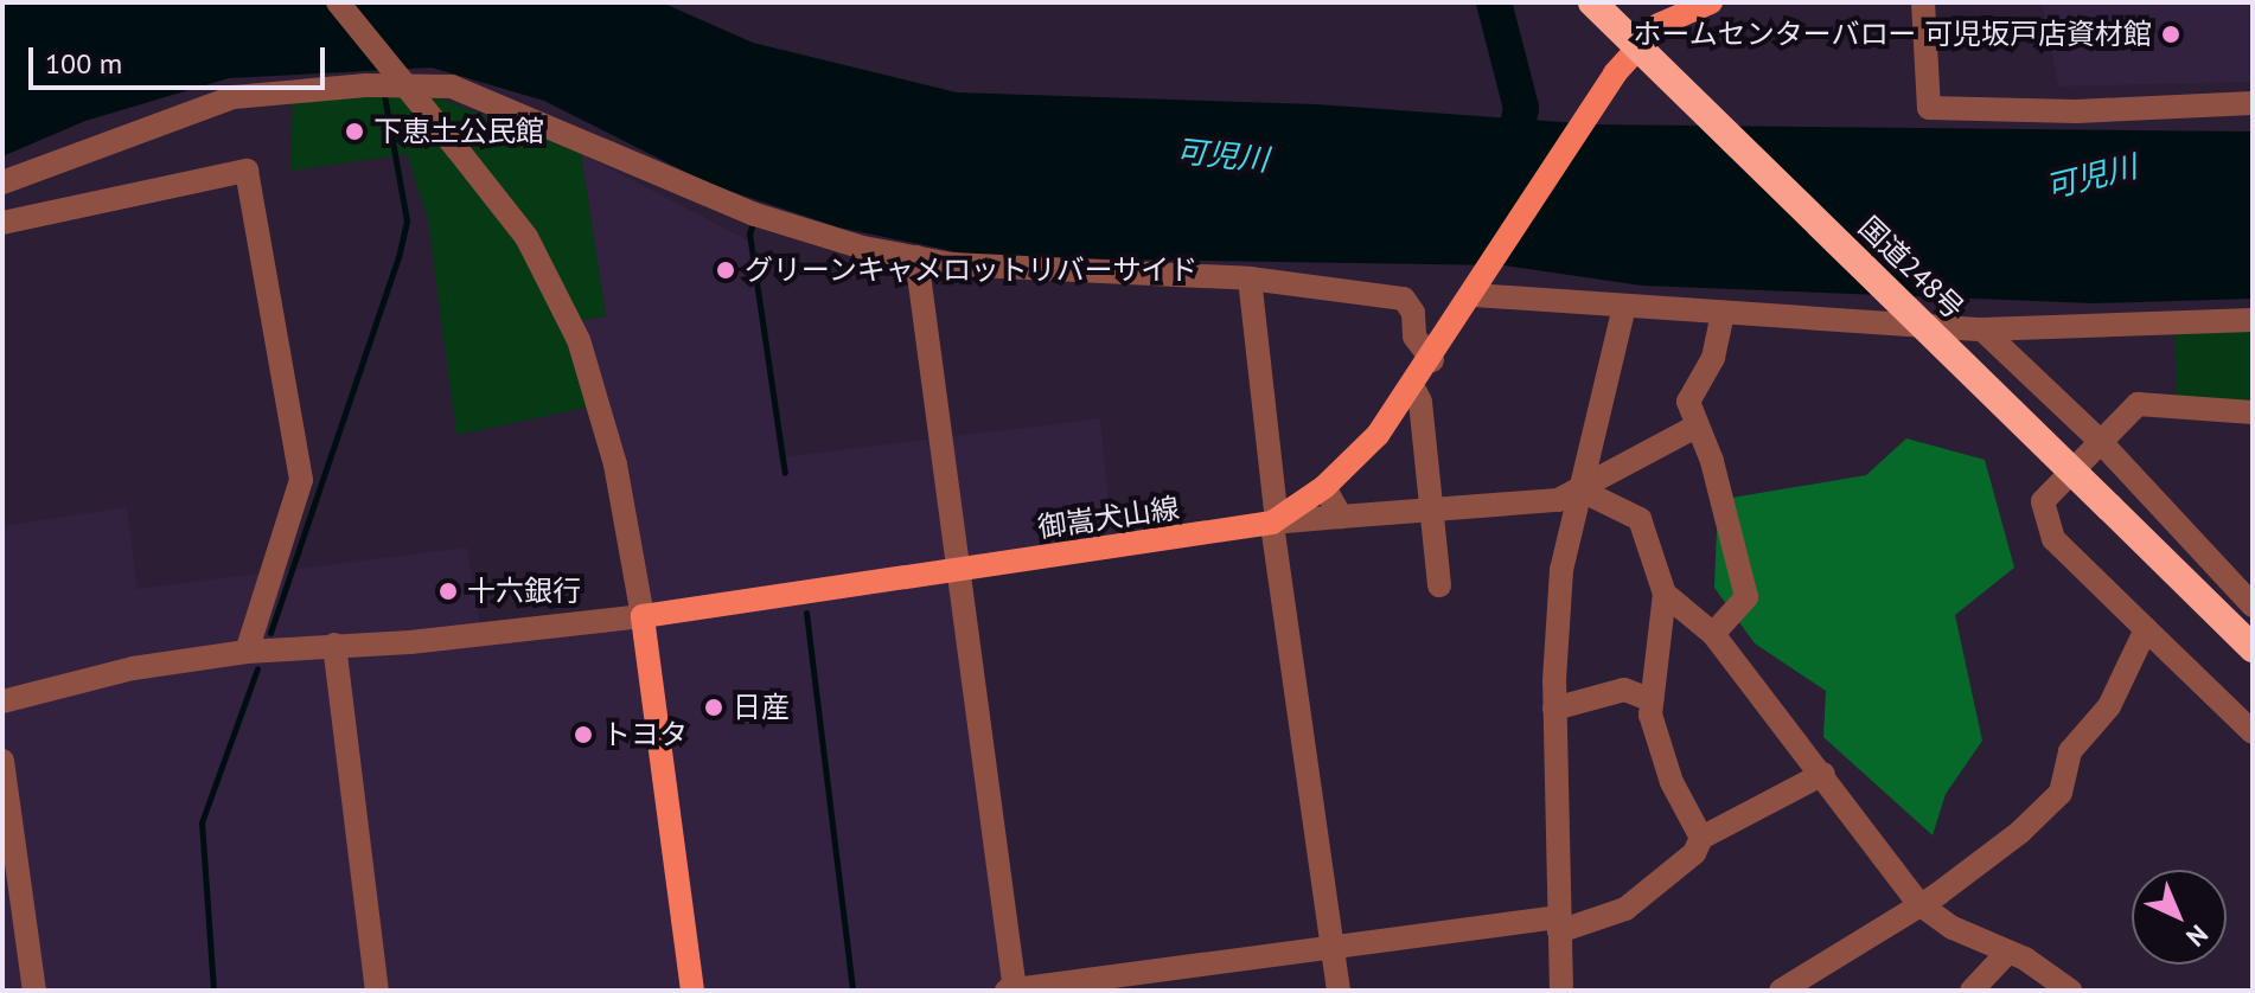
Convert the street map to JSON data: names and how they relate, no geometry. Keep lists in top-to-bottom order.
{
  "streets": {
    "highway": ["国道248号"],
    "main road": ["御嵩犬山線"]
  },
  "water": ["可児川"],
  "places": [
    "ホームセンターバロー 可児坂戸店資材館",
    "下恵土公民館",
    "グリーンキャメロットリバーサイド",
    "十六銀行",
    "日産",
    "トヨタ"
  ],
  "scale_bar": "100 m",
  "north": "bottom right"
}
